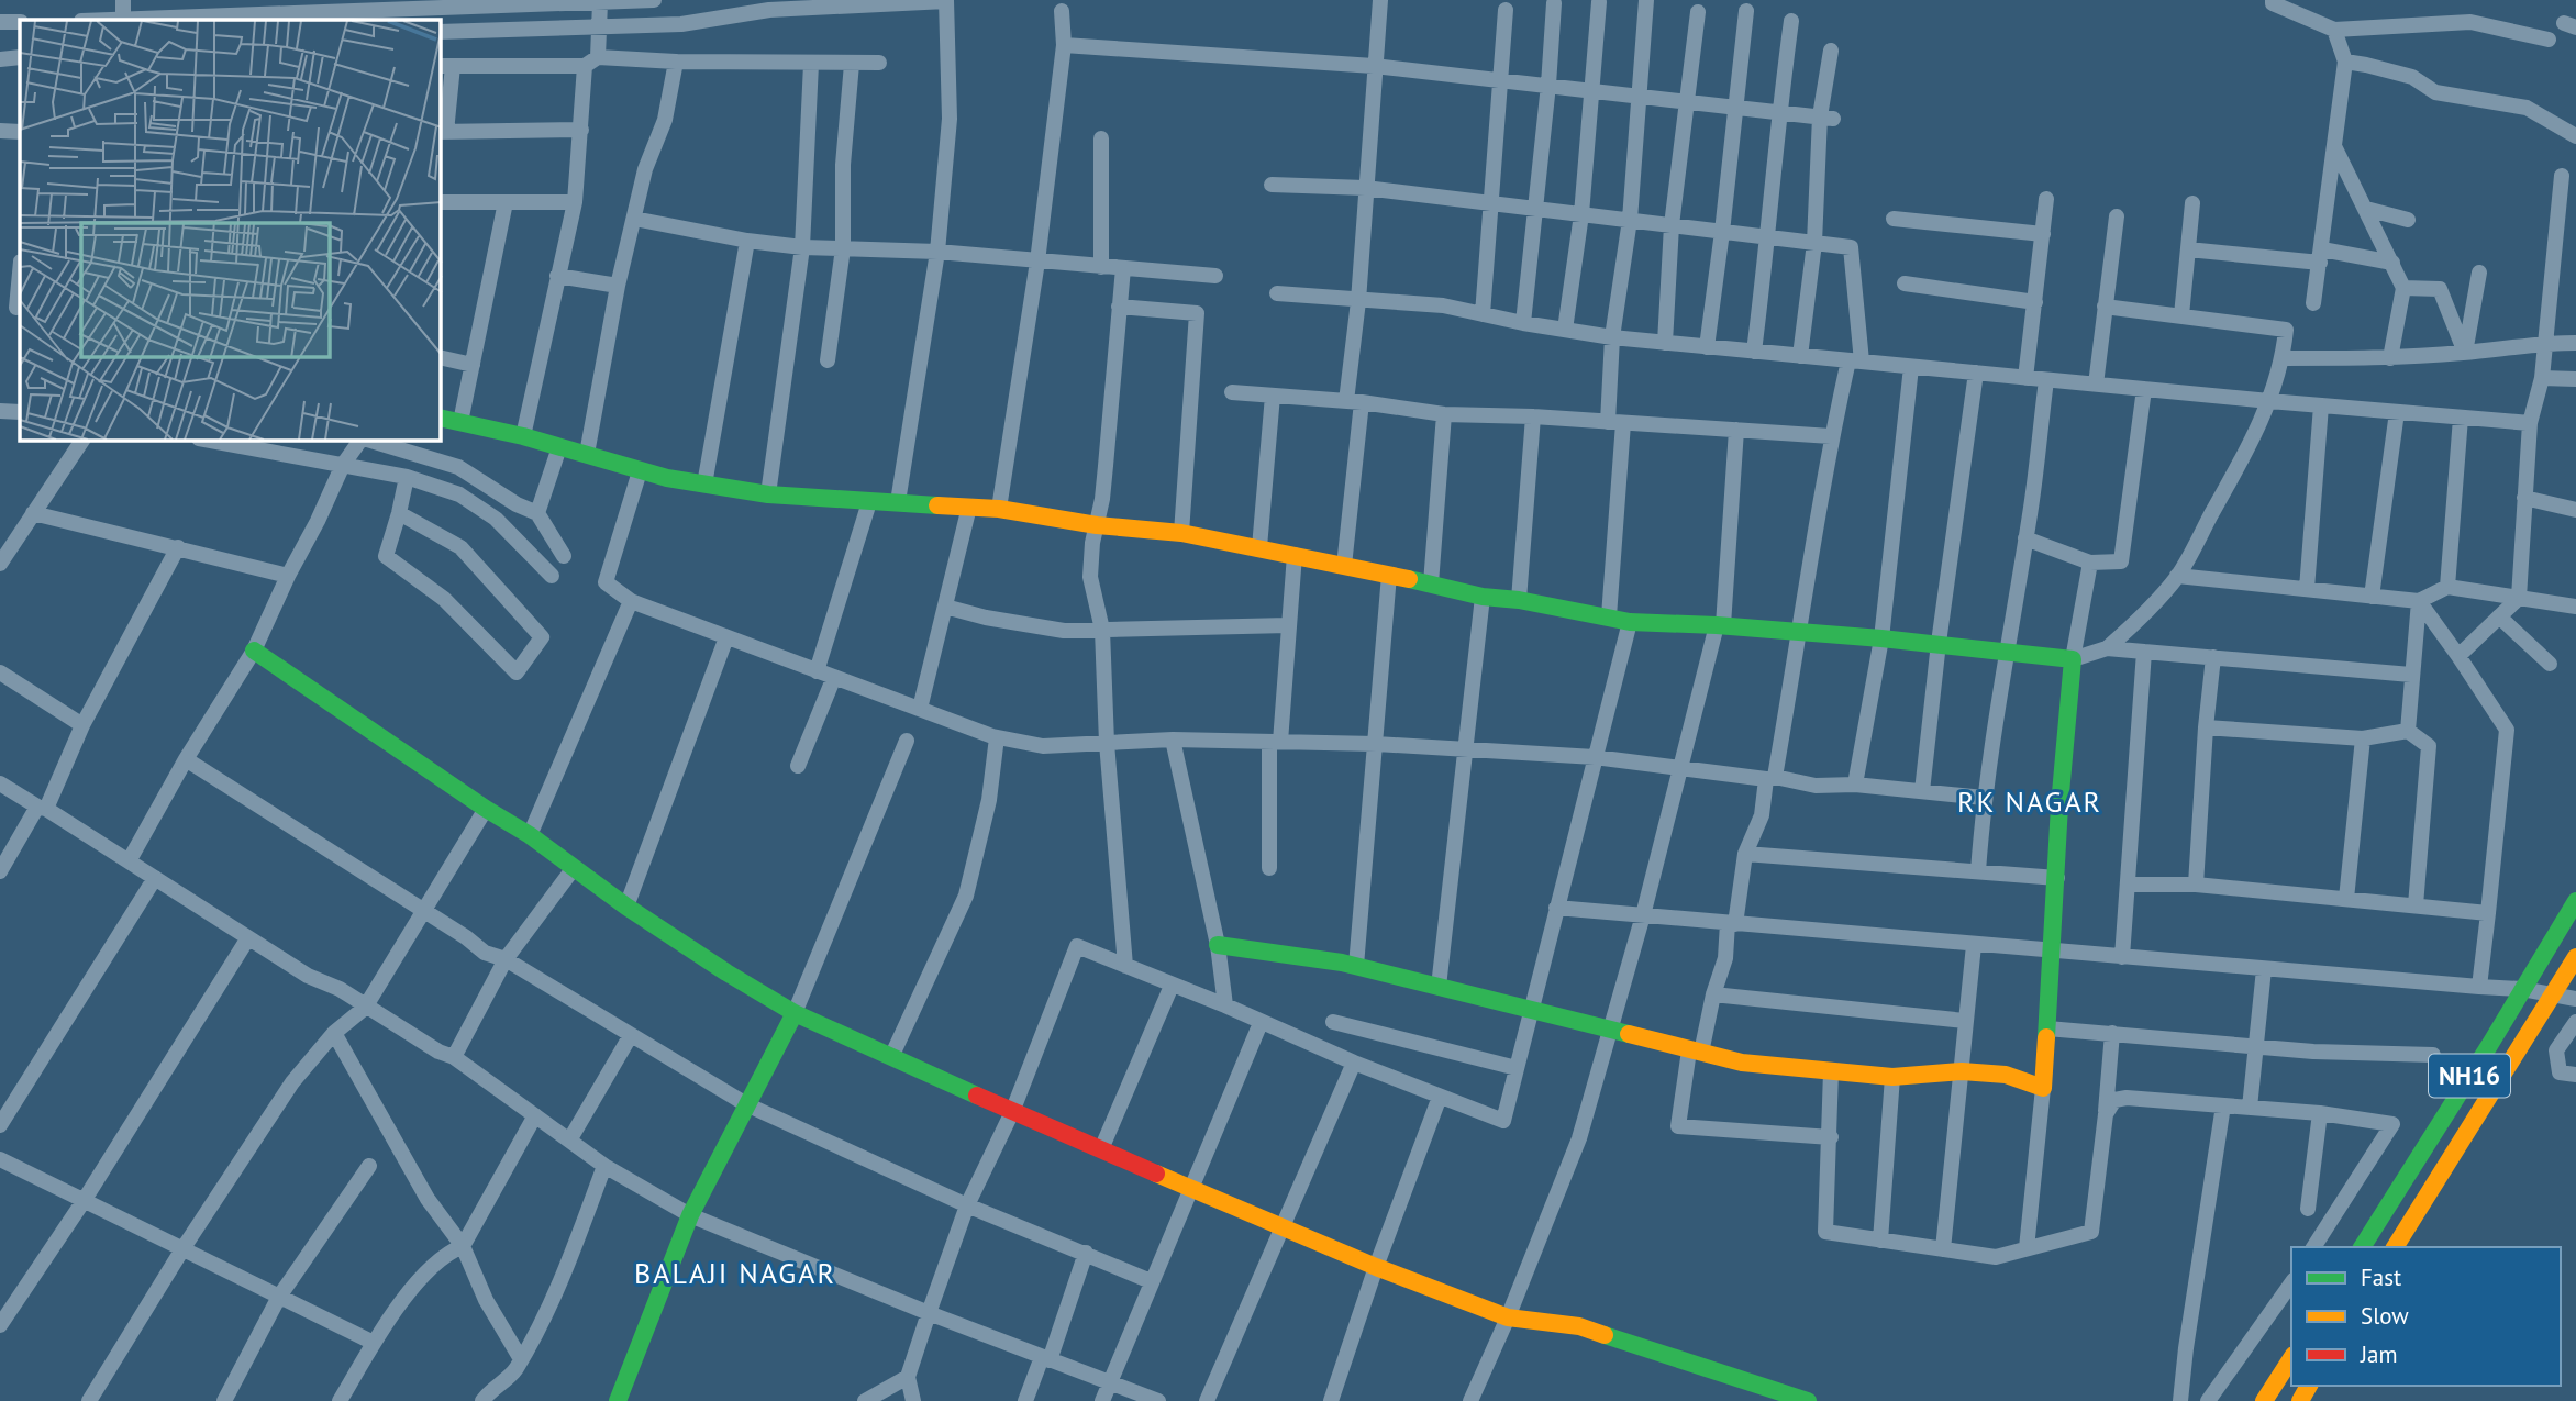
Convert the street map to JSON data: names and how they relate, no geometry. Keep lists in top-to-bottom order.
{
  "streets": {
    "main road": ["NH16"]
  },
  "districts": ["RK NAGAR", "BALAJI NAGAR"],
  "legend": ["Fast", "Slow", "Jam"]
}
